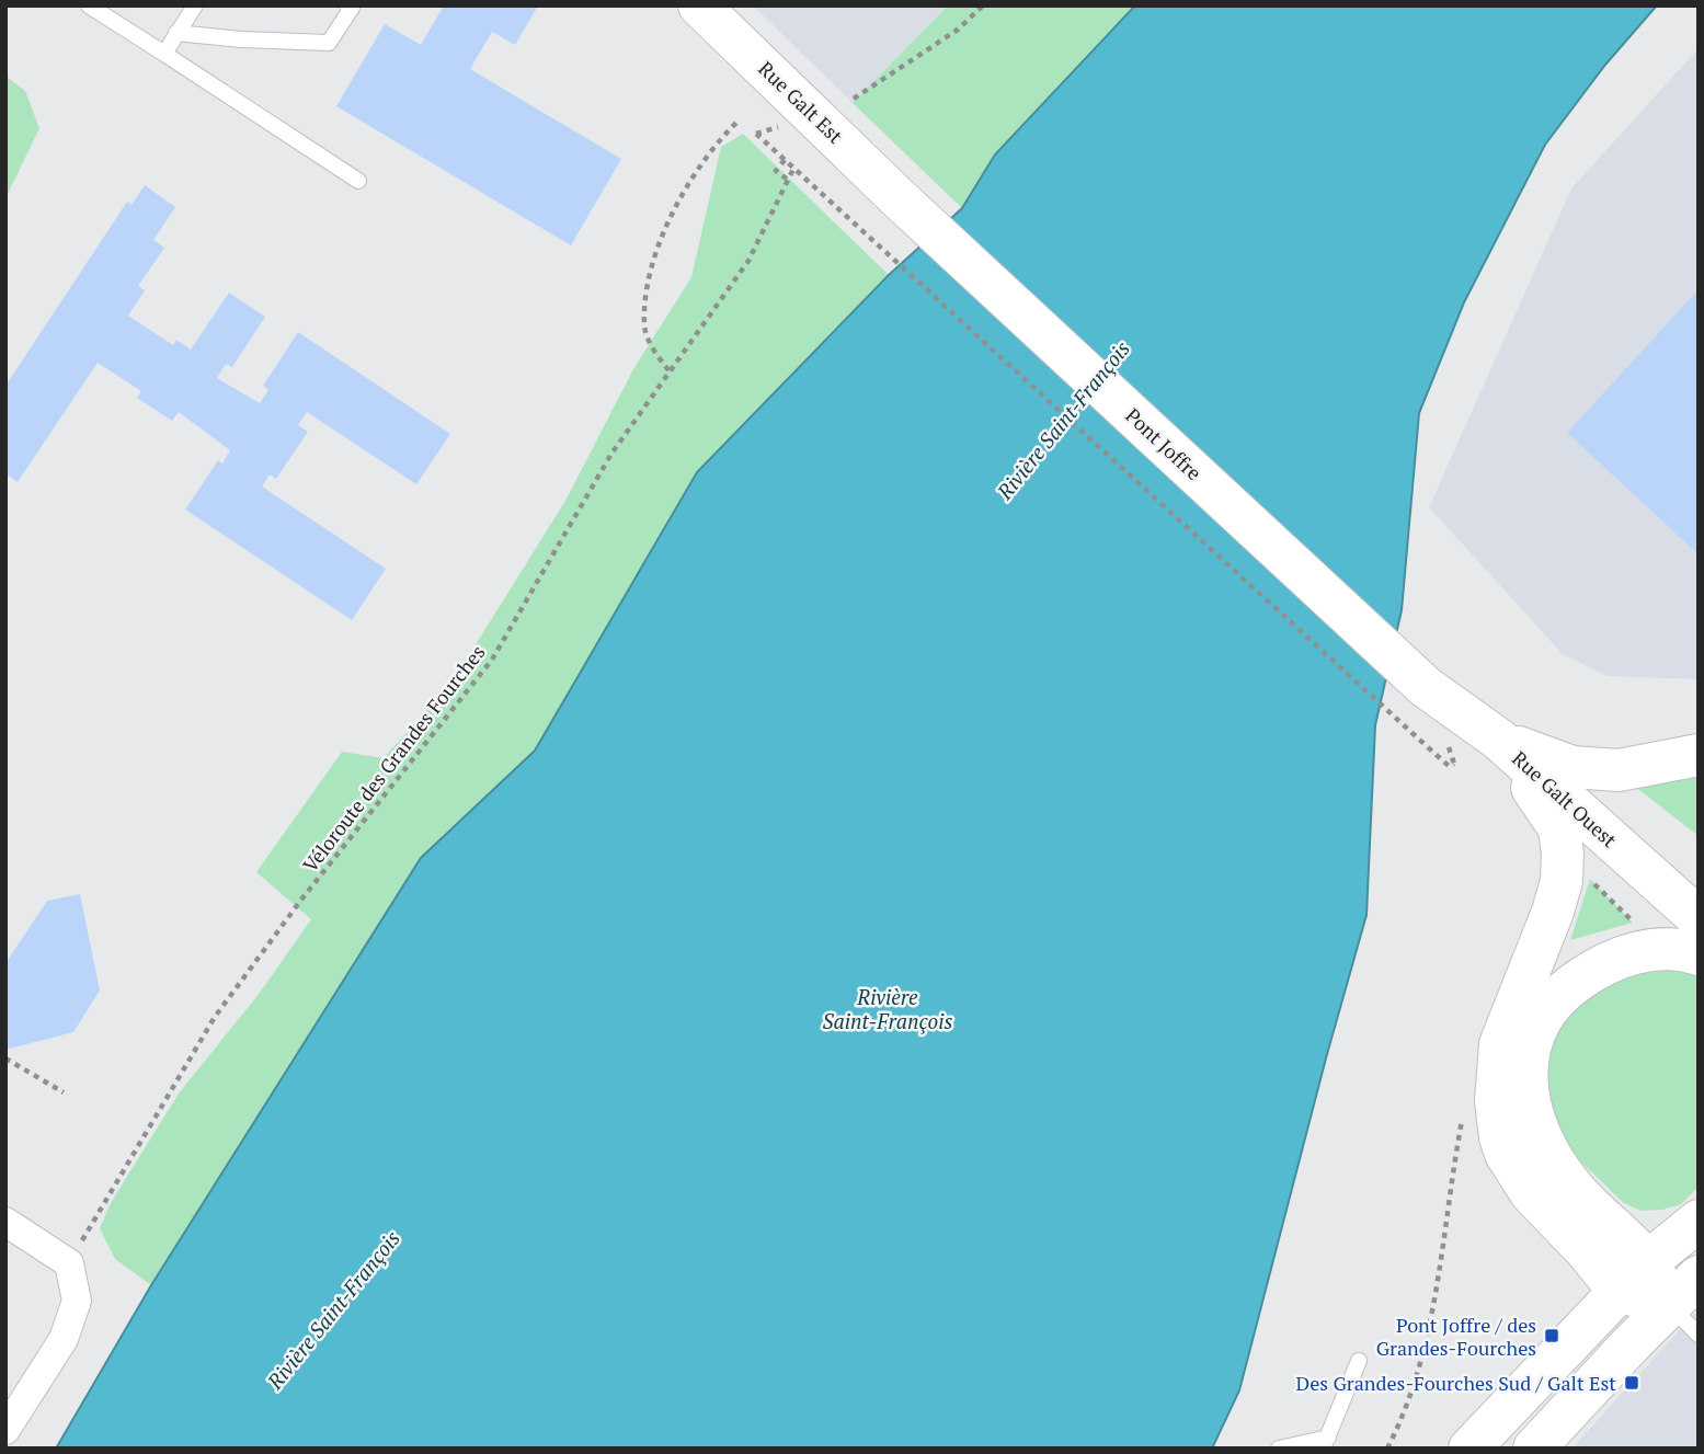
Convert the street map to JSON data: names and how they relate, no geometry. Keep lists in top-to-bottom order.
{
  "streets": {
    "main road": ["Rue Galt Est", "Pont Joffre", "Rue Galt Ouest"],
    "path": ["Véloroute des Grandes Fourches"]
  },
  "crossings": [
    ["Rue Galt Est", "Pont Joffre"],
    ["Pont Joffre", "Rue Galt Ouest"]
  ],
  "water": ["Rivière Saint-François"],
  "places": {
    "transit": ["Pont Joffre / des Grandes-Fourches", "Des Grandes-Fourches Sud / Galt Est"]
  }
}
